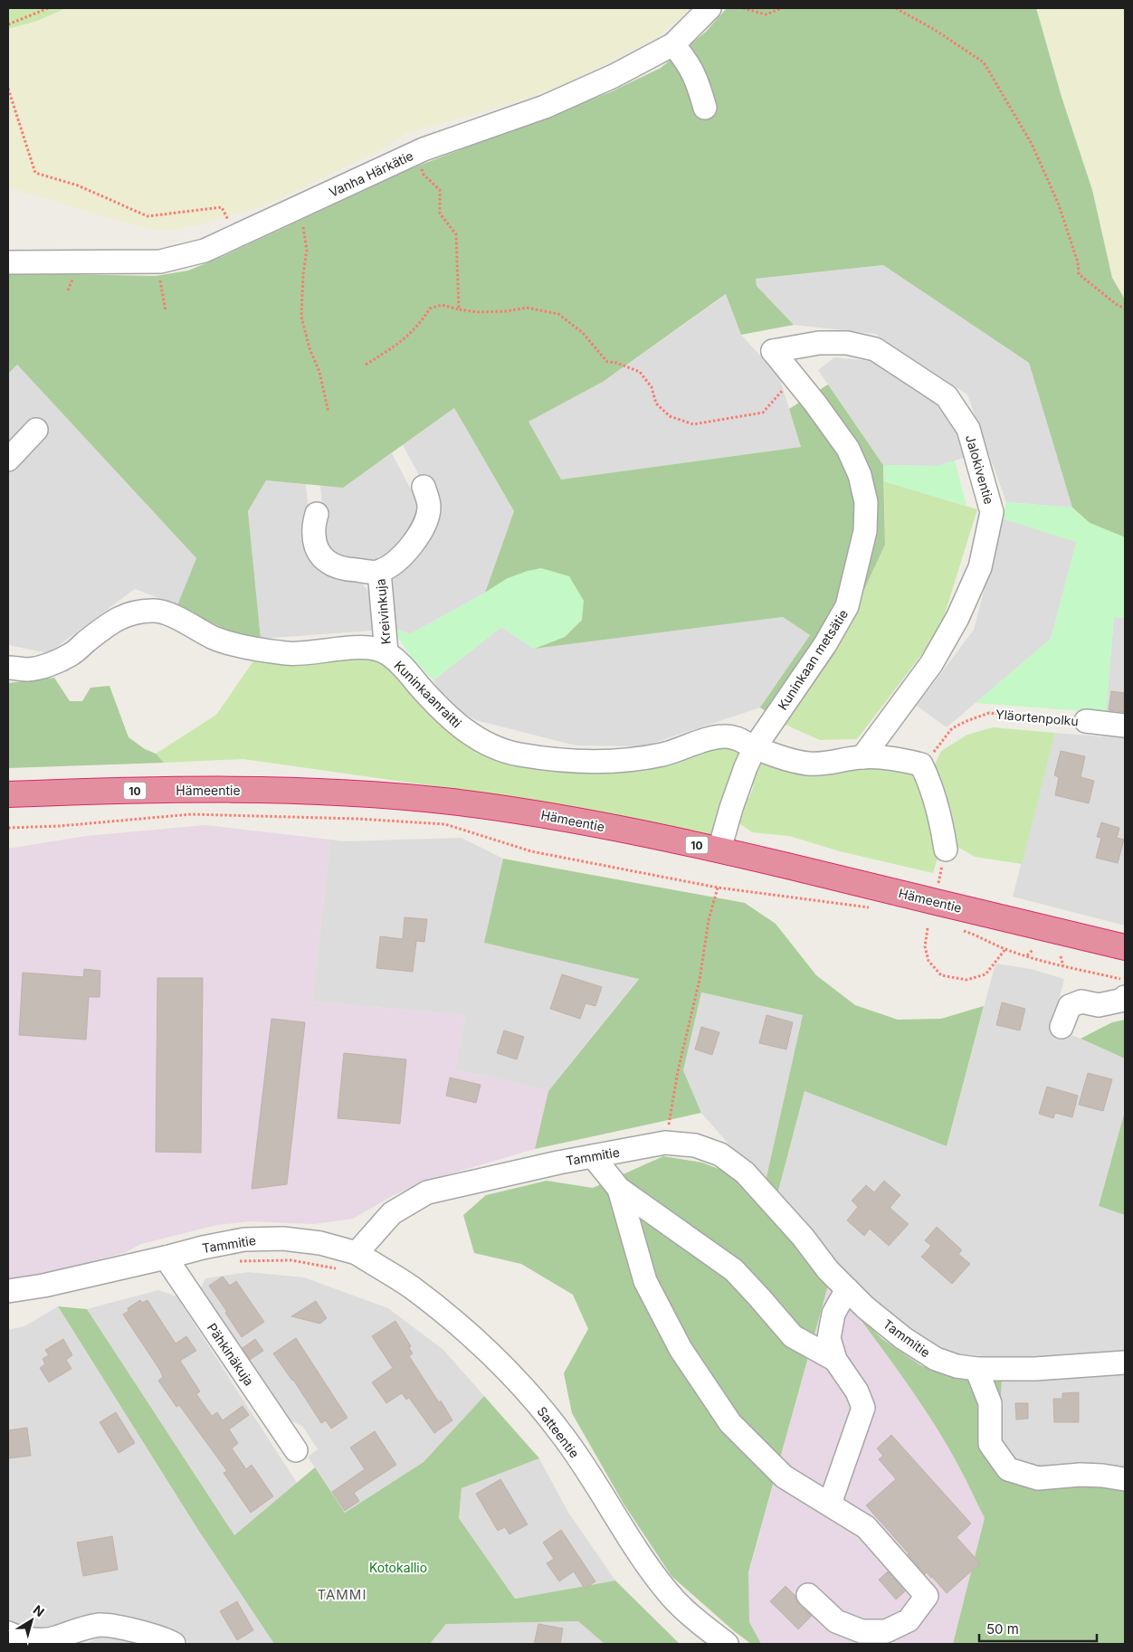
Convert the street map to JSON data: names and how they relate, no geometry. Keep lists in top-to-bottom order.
{
  "streets": {
    "highway": ["Hämeentie", "10"],
    "street": [
      "Vanha Härkätie",
      "Jalokiventie",
      "Kreivinkuja",
      "Kuninkaan metsätie",
      "Kuninkaanraitti",
      "Yläortenpolku",
      "Tammitie",
      "Pähkinäkuja",
      "Satteentie"
    ]
  },
  "crossings": [
    ["Jalokiventie", "Kuninkaan metsätie"],
    ["Kreivinkuja", "Kuninkaanraitti"],
    ["Kuninkaan metsätie", "Kuninkaanraitti"],
    ["Kuninkaan metsätie", "Hämeentie"],
    ["Tammitie", "Pähkinäkuja"],
    ["Tammitie", "Satteentie"]
  ],
  "districts": ["TAMMI"],
  "parks": ["Kotokallio"],
  "scale_bar": "50 m",
  "north": "top right"
}
